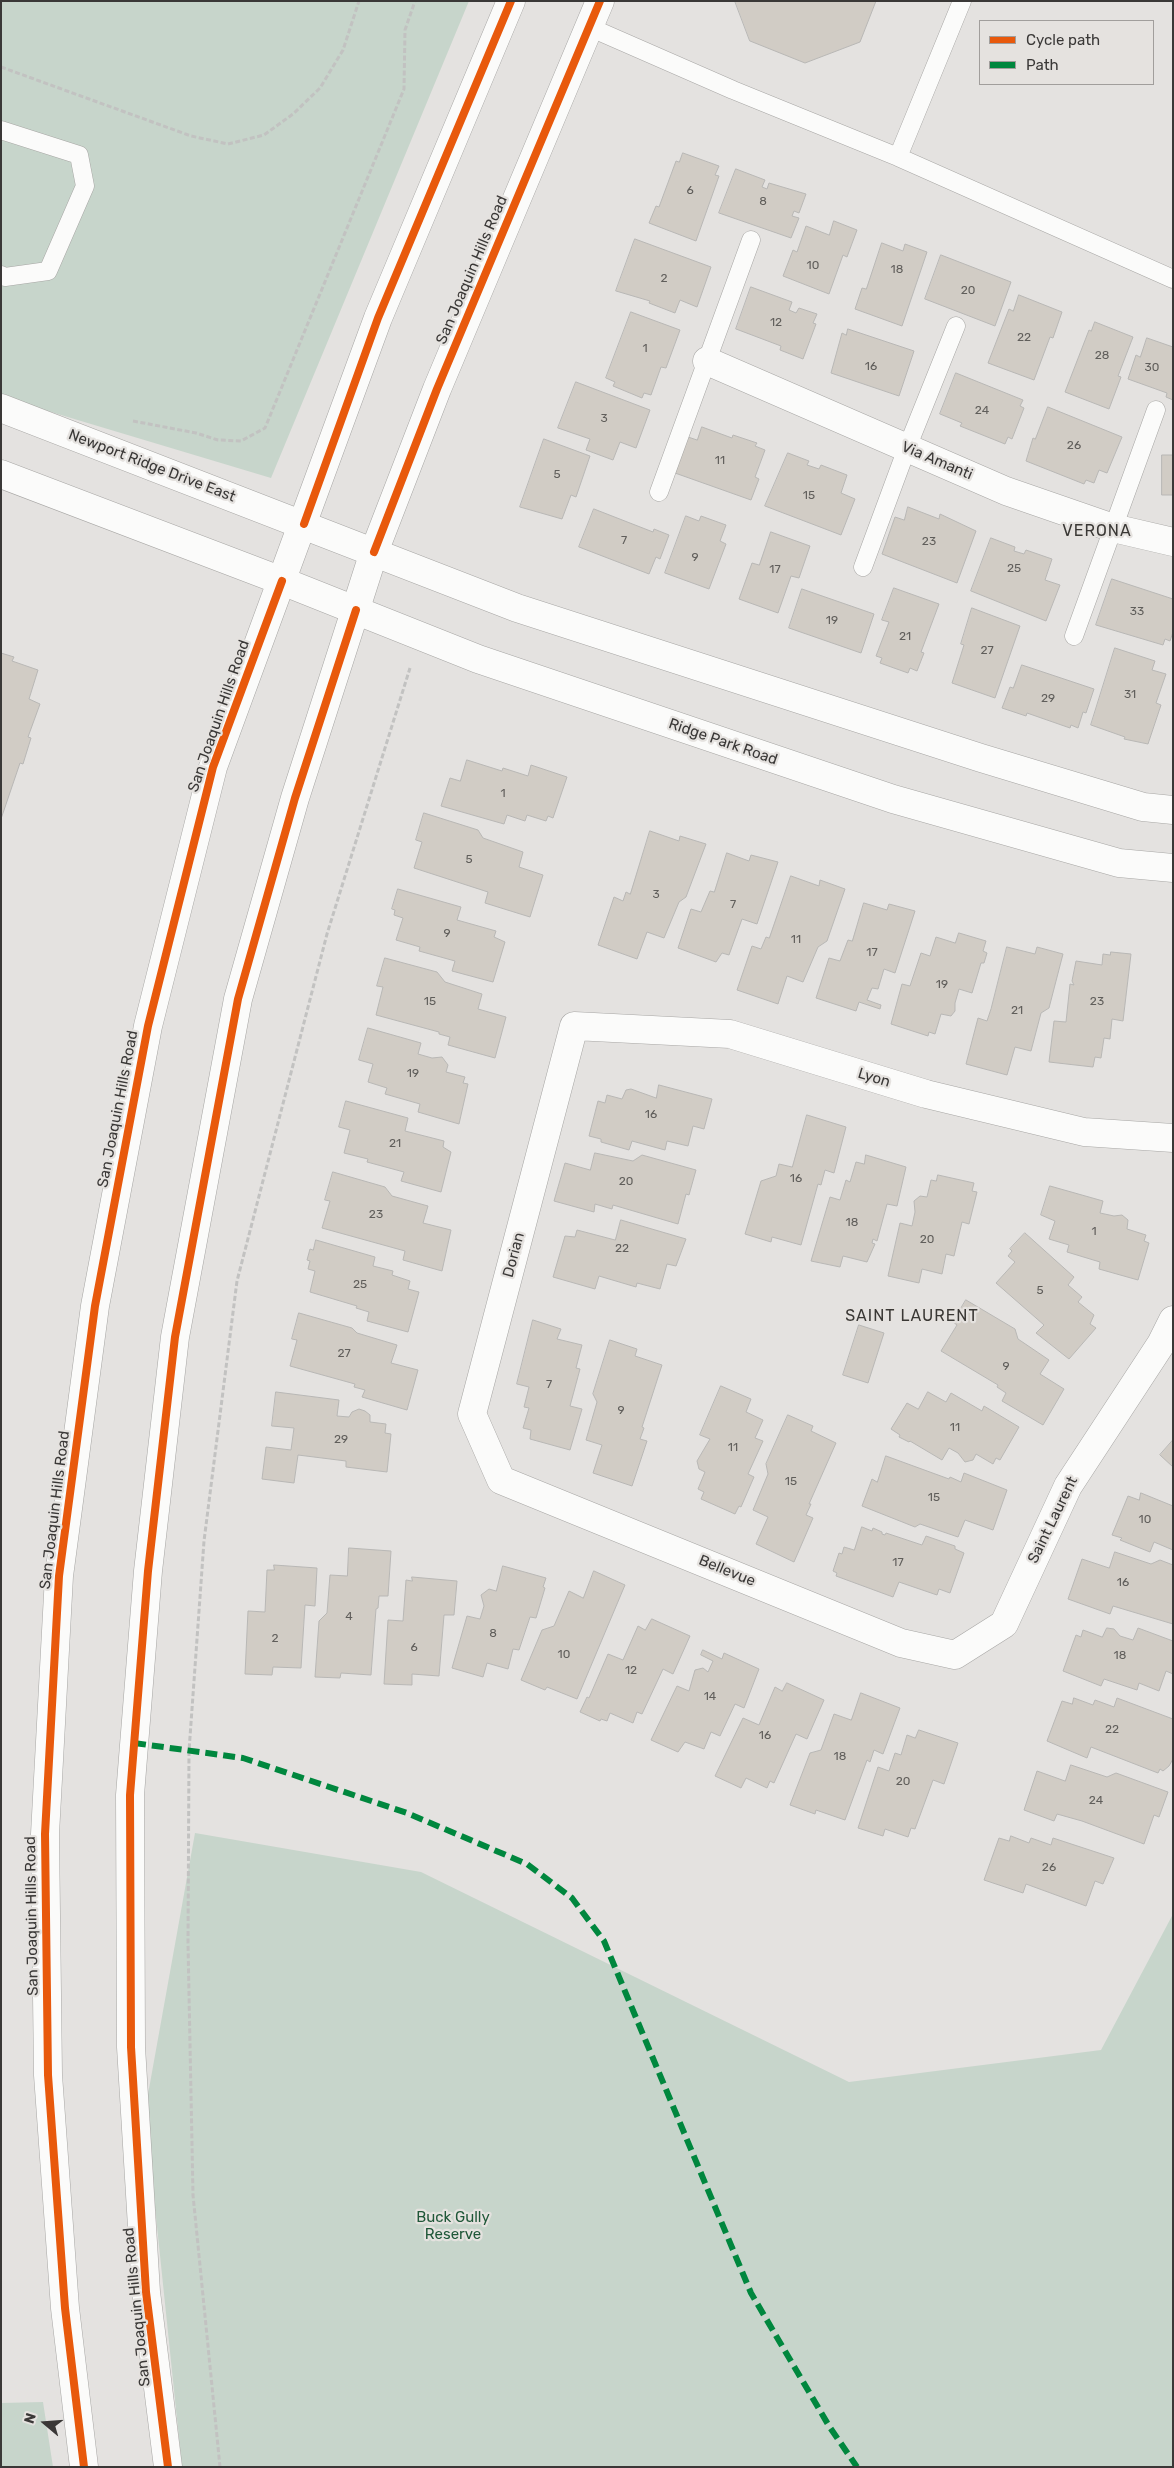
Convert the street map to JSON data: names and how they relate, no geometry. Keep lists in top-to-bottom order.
{
  "streets": {
    "main road": [
      "San Joaquin Hills Road",
      "Via Amanti",
      "Newport Ridge Drive East",
      "Ridge Park Road",
      "Lyon",
      "Dorian",
      "Saint Laurent",
      "Bellevue"
    ]
  },
  "crossings": [
    ["San Joaquin Hills Road", "Newport Ridge Drive East"],
    ["San Joaquin Hills Road", "Ridge Park Road"],
    ["Lyon", "Dorian"],
    ["Dorian", "Bellevue"],
    ["Saint Laurent", "Bellevue"]
  ],
  "districts": ["VERONA", "SAINT LAURENT"],
  "parks": ["Buck Gully Reserve"],
  "house_numbers": [
    "6",
    "8",
    "10",
    "18",
    "2",
    "20",
    "12",
    "22",
    "1",
    "28",
    "16",
    "30",
    "24",
    "3",
    "26",
    "11",
    "5",
    "15",
    "7",
    "23",
    "9",
    "25",
    "17",
    "33",
    "19",
    "21",
    "27",
    "31",
    "29",
    "1",
    "5",
    "3",
    "7",
    "9",
    "11",
    "17",
    "19",
    "15",
    "23",
    "21",
    "19",
    "16",
    "21",
    "16",
    "20",
    "23",
    "18",
    "1",
    "20",
    "22",
    "25",
    "5",
    "27",
    "9",
    "7",
    "9",
    "11",
    "29",
    "11",
    "15",
    "15",
    "10",
    "17",
    "16",
    "4",
    "8",
    "2",
    "6",
    "10",
    "18",
    "12",
    "14",
    "22",
    "16",
    "18",
    "20",
    "24",
    "26"
  ],
  "legend": ["Cycle path", "Path"],
  "north": "left"
}
